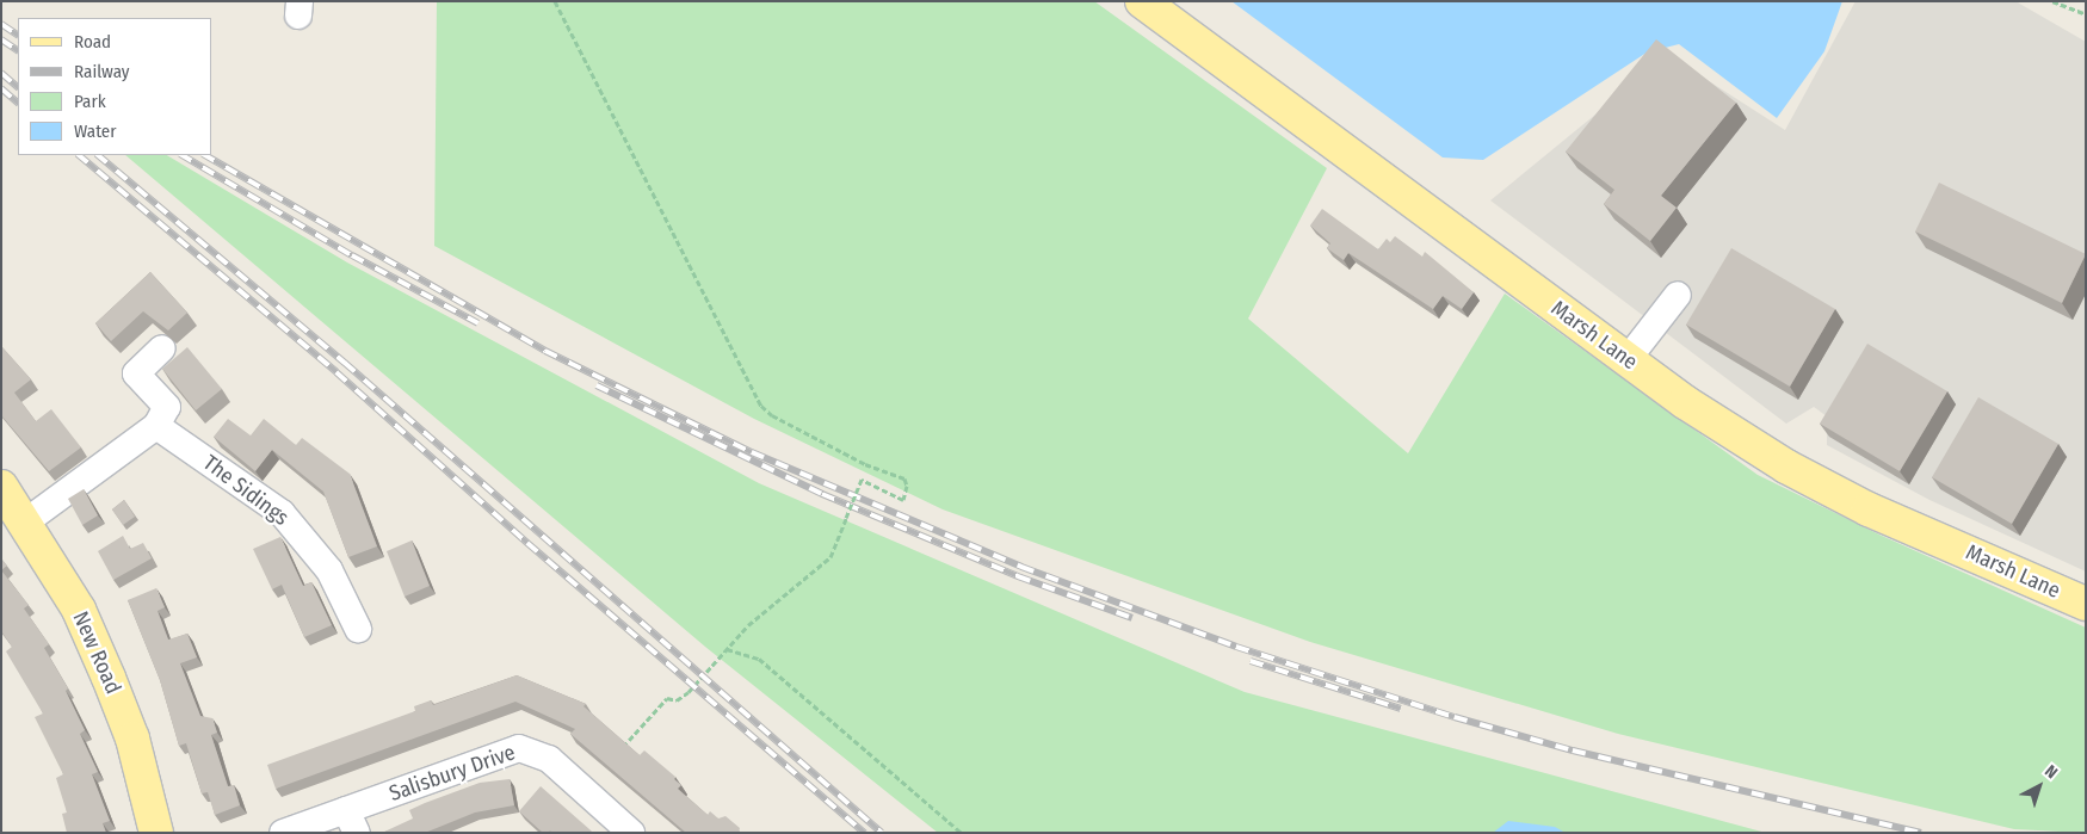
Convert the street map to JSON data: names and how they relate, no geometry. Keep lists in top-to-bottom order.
{
  "streets": {
    "main road": ["Marsh Lane", "New Road"],
    "street": ["The Sidings", "Salisbury Drive"]
  },
  "legend": [
    "Road",
    "Railway",
    "Park",
    "Water"
  ],
  "north": "top right"
}
